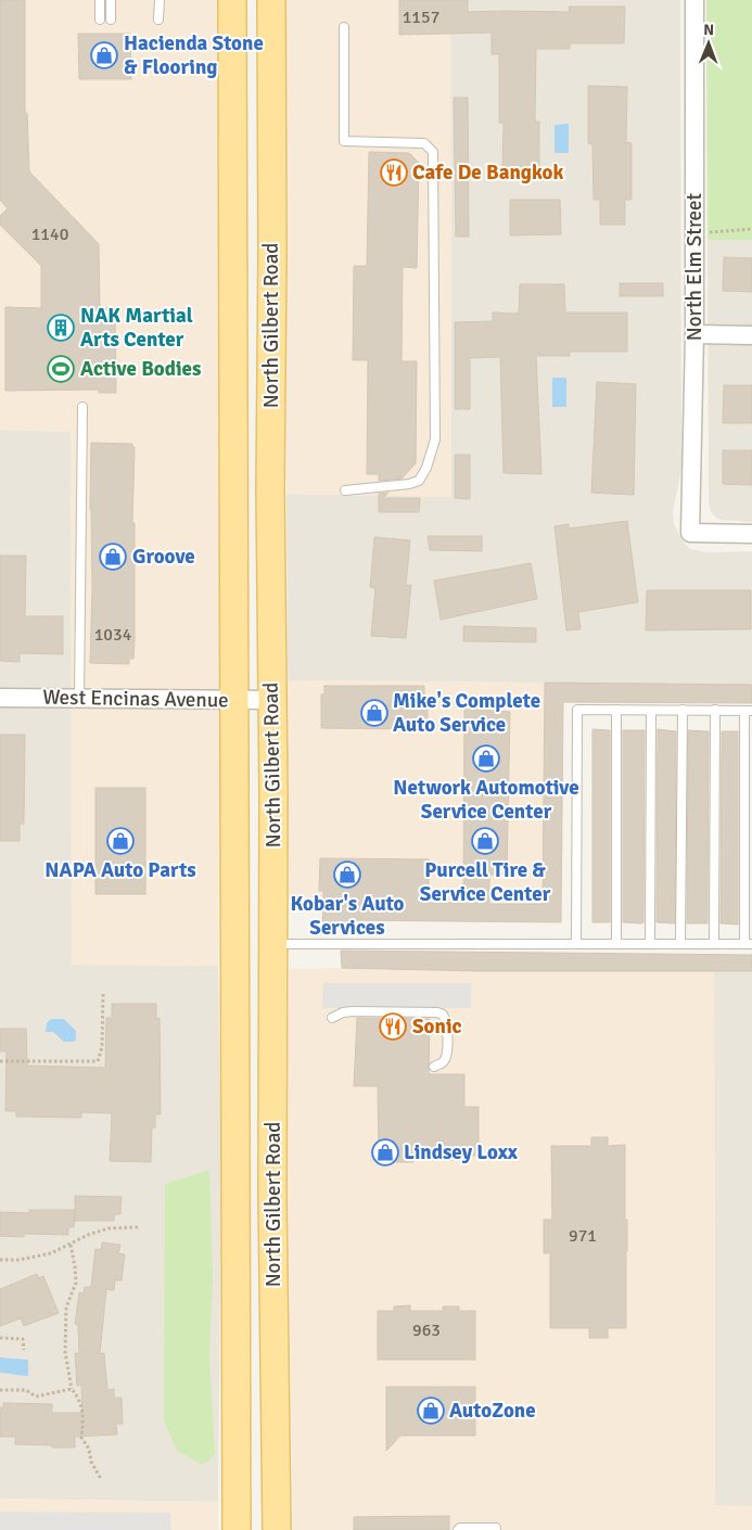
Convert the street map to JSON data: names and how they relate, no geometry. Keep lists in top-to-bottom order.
{
  "streets": {
    "main road": ["North Gilbert Road"],
    "street": ["North Elm Street", "West Encinas Avenue"]
  },
  "crossings": [
    ["North Gilbert Road", "West Encinas Avenue"]
  ],
  "places": {
    "shop": [
      "Hacienda Stone & Flooring",
      "Groove",
      "Mike's Complete Auto Service",
      "Network Automotive Service Center",
      "NAPA Auto Parts",
      "Purcell Tire & Service Center",
      "Kobar's Auto Services",
      "Lindsey Loxx",
      "AutoZone"
    ],
    "restaurant": ["Cafe De Bangkok", "Sonic"],
    "building": ["NAK Martial Arts Center"],
    "sports": ["Active Bodies"]
  },
  "house_numbers": [
    "1157",
    "1140",
    "1034",
    "971",
    "963"
  ],
  "north": "top"
}
